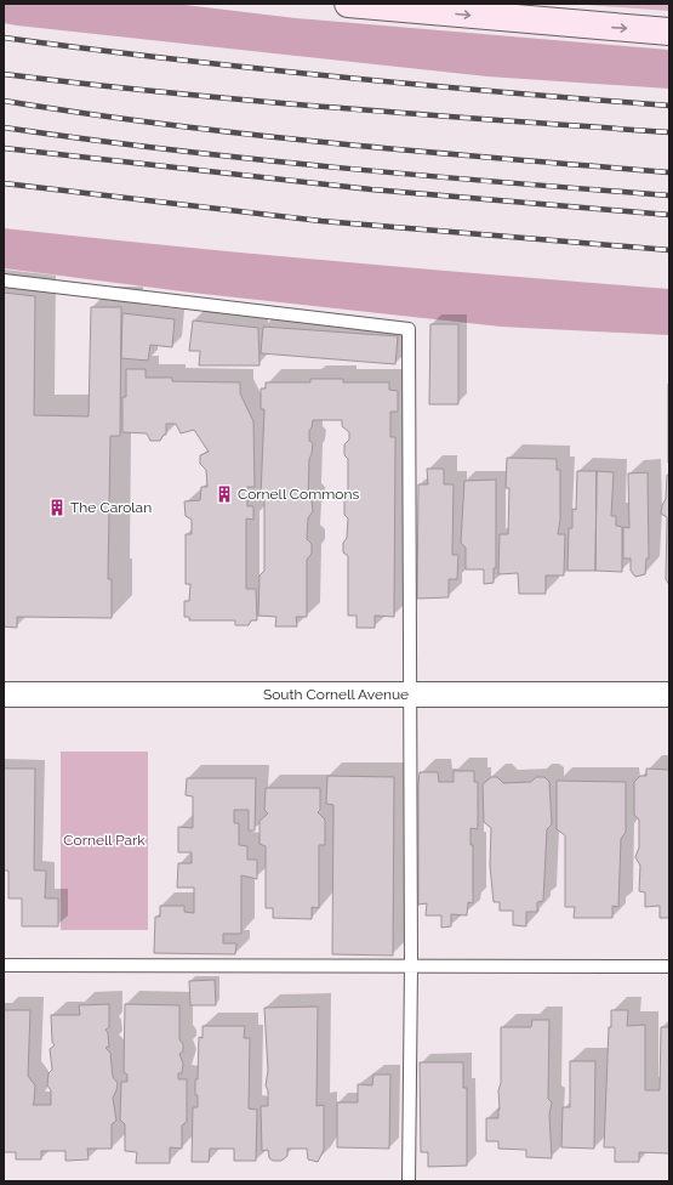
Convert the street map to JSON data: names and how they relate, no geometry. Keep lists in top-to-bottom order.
{
  "streets": {
    "street": ["South Cornell Avenue"]
  },
  "parks": ["Cornell Park"],
  "places": {
    "building": ["Cornell Commons", "The Carolan"]
  }
}
